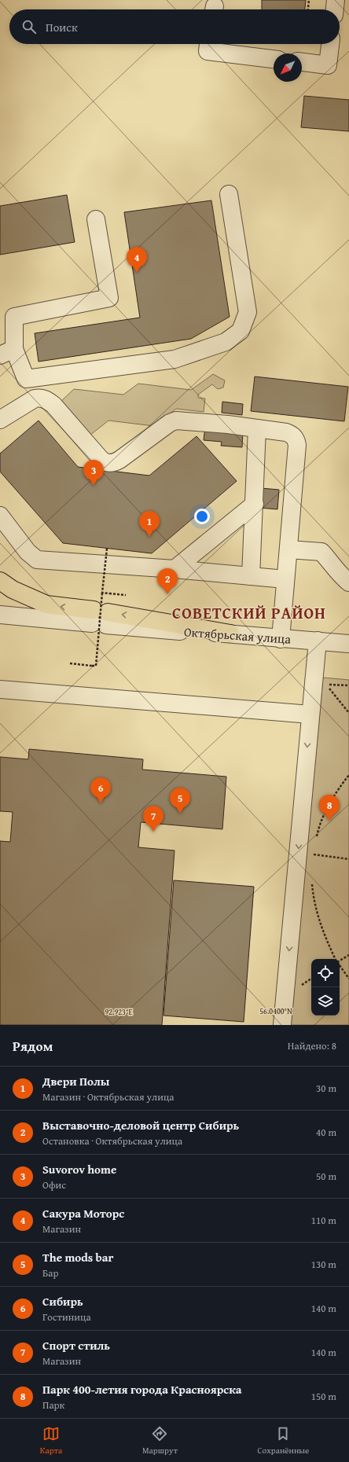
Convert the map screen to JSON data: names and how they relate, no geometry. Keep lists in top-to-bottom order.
{
  "streets": {
    "street": ["Октябрьская улица"]
  },
  "districts": ["СОВЕТСКИЙ РАЙОН"],
  "north": "bottom left",
  "page": {
    "search": "Поиск",
    "pins": [
      "4",
      "3",
      "1",
      "2",
      "6",
      "5",
      "8",
      "7"
    ],
    "heading": ["Рядом", "Найдено: 8"],
    "list": [
      {
        "mark": "1",
        "name": "Двери Полы",
        "note": "Магазин · Октябрьская улица",
        "value": "30 m"
      },
      {
        "mark": "2",
        "name": "Выставочно-деловой центр Сибирь",
        "note": "Остановка · Октябрьская улица",
        "value": "40 m"
      },
      {
        "mark": "3",
        "name": "Suvorov home",
        "note": "Офис",
        "value": "50 m"
      },
      {
        "mark": "4",
        "name": "Сакура Моторс",
        "note": "Магазин",
        "value": "110 m"
      },
      {
        "mark": "5",
        "name": "The mods bar",
        "note": "Бар",
        "value": "130 m"
      },
      {
        "mark": "6",
        "name": "Сибирь",
        "note": "Гостиница",
        "value": "140 m"
      },
      {
        "mark": "7",
        "name": "Спорт стиль",
        "note": "Магазин",
        "value": "140 m"
      },
      {
        "mark": "8",
        "name": "Парк 400-летия города Красноярска",
        "note": "Парк",
        "value": "150 m"
      }
    ],
    "nav": ["Карта", "Маршрут", "Сохранённые"]
  },
  "coordinates": ["56.0400°N", "92.923°E"]
}
